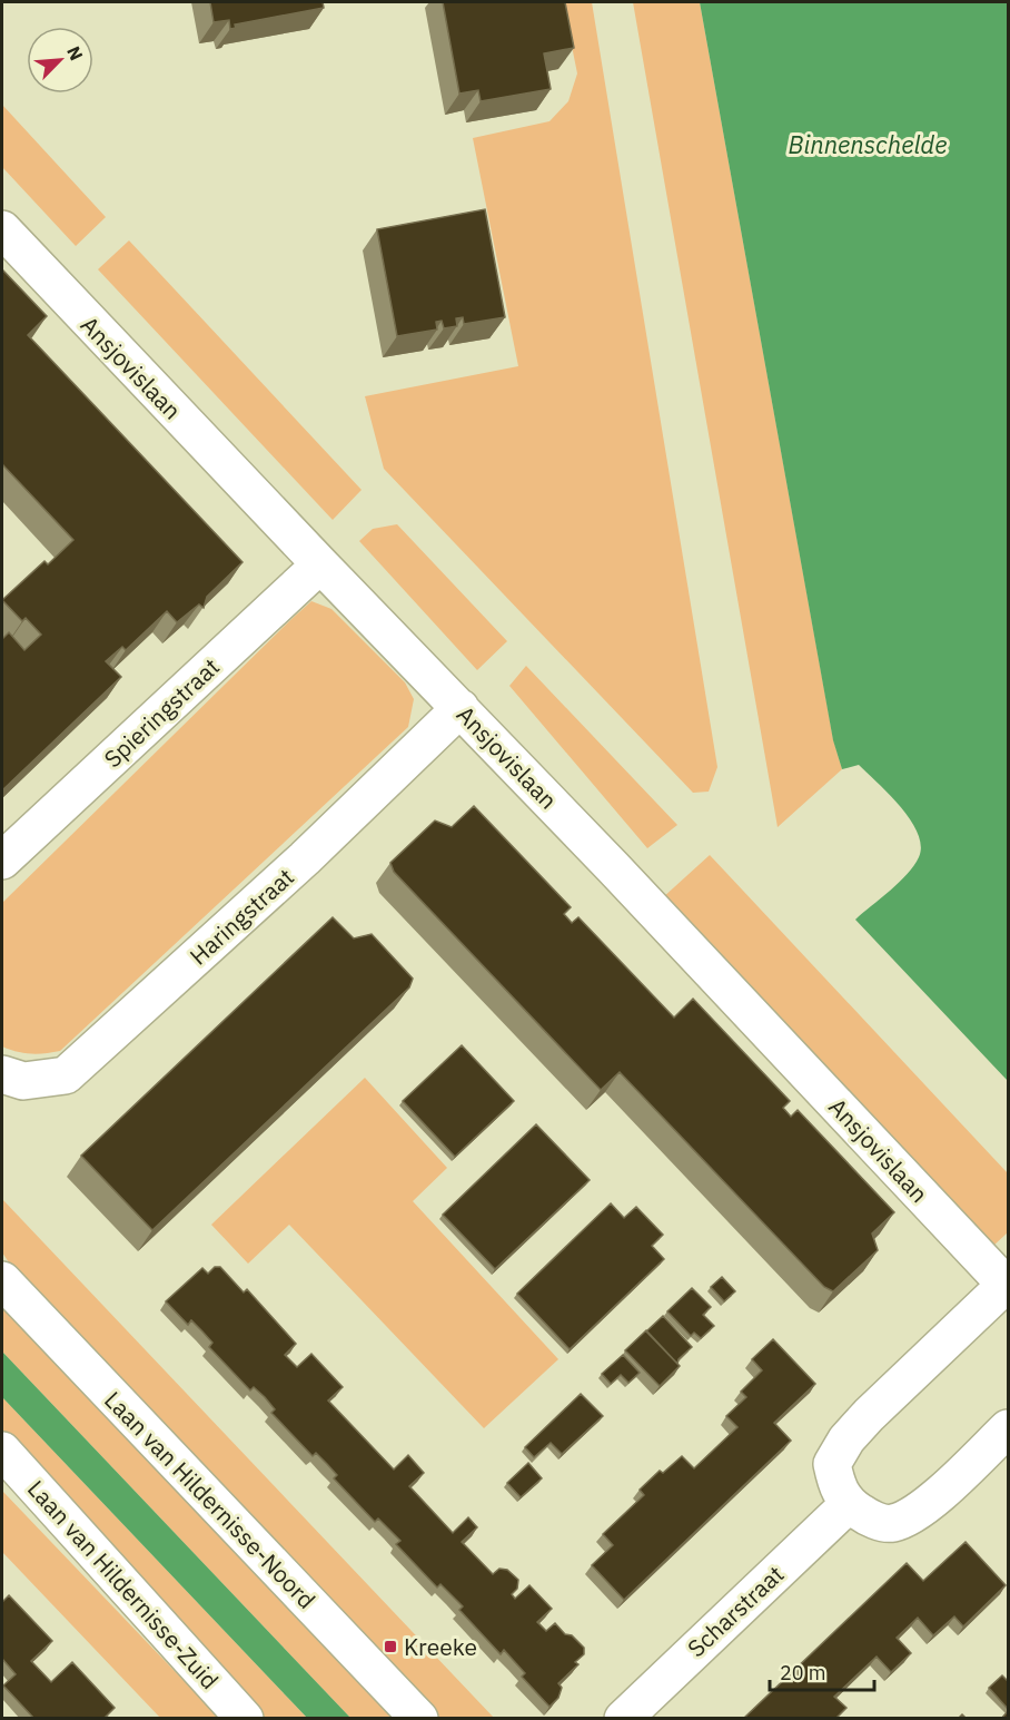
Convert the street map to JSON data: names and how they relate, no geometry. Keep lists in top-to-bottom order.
{
  "streets": {
    "street": [
      "Ansjovislaan",
      "Spieringstraat",
      "Haringstraat",
      "Laan van Hildernisse-Noord",
      "Laan van Hildernisse-Zuid",
      "Scharstraat"
    ]
  },
  "crossings": [
    ["Ansjovislaan", "Spieringstraat"],
    ["Ansjovislaan", "Haringstraat"]
  ],
  "water": ["Binnenschelde"],
  "places": {
    "transit": ["Kreeke"]
  },
  "scale_bar": "20 m",
  "north": "top right"
}
